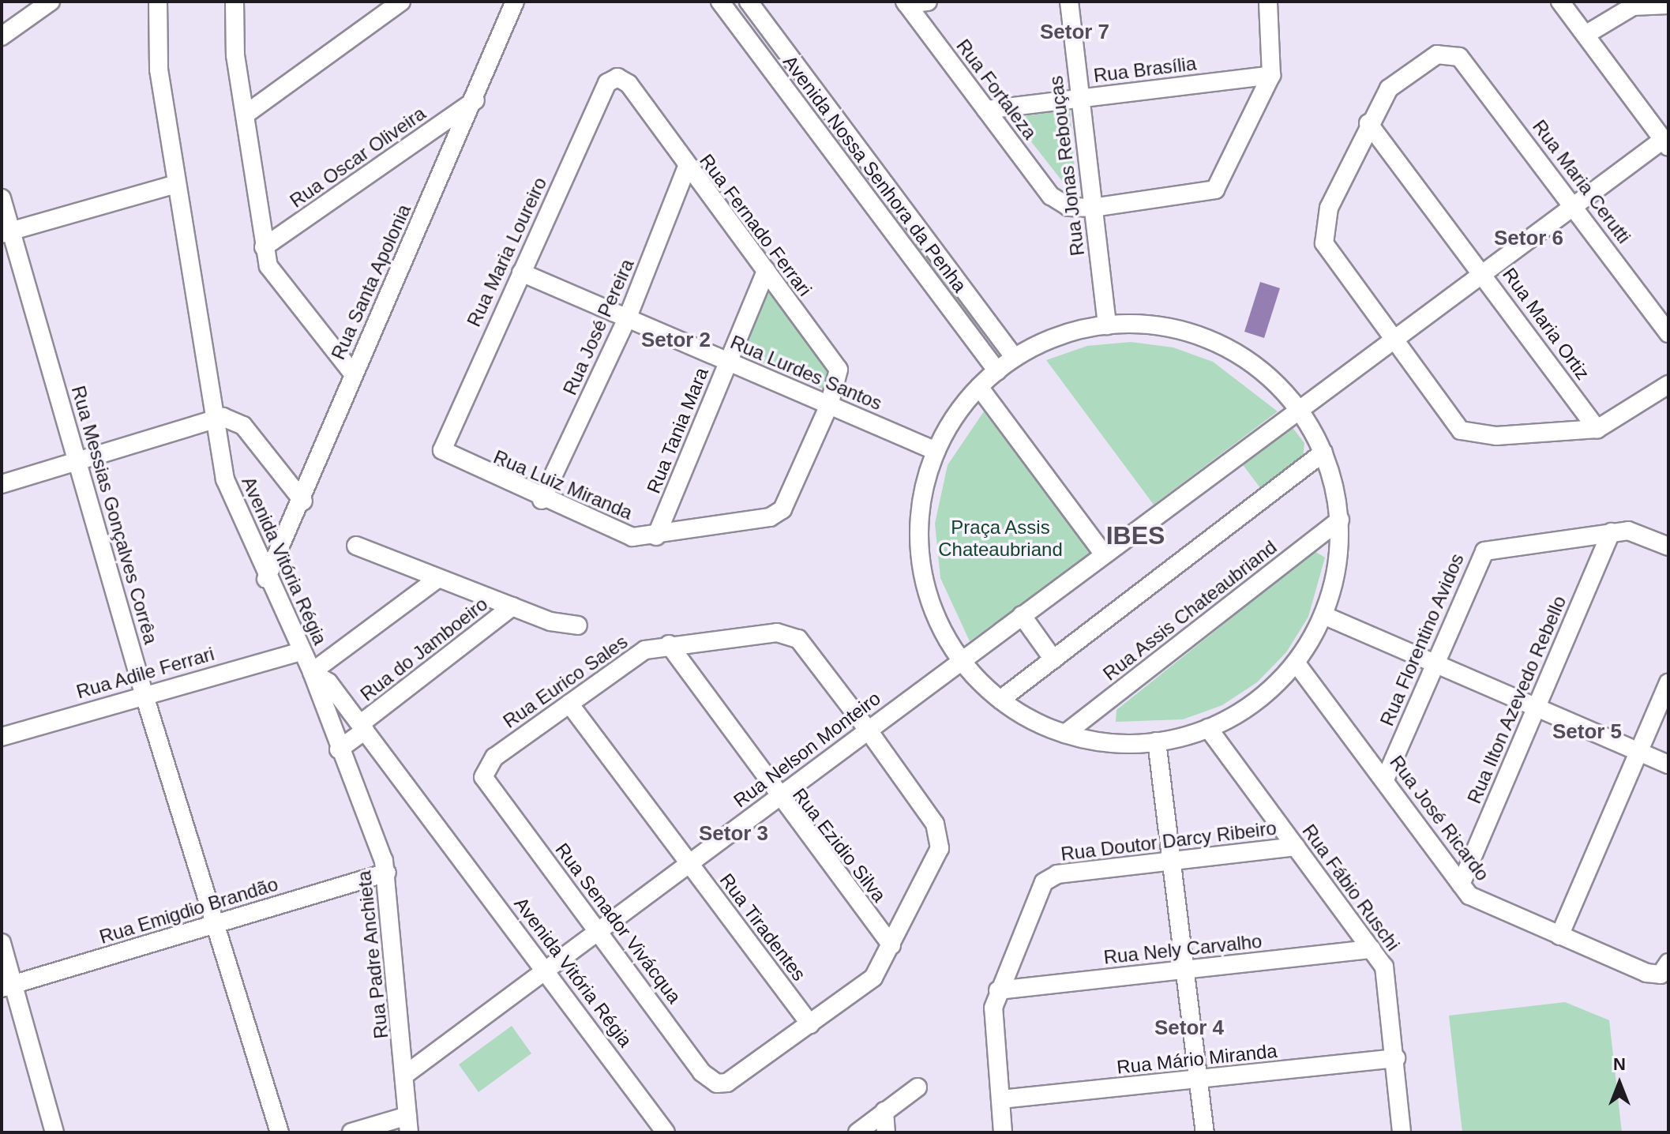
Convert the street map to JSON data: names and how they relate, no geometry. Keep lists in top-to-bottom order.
{
  "streets": {
    "street": [
      "Rua Brasília",
      "Rua Fortaleza",
      "Rua Oscar Oliveira",
      "Rua Jonas Rebouças",
      "Avenida Nossa Senhora da Penha",
      "Rua Maria Cerutti",
      "Rua Fernado Ferrari",
      "Rua Maria Loureiro",
      "Rua Santa Apolonia",
      "Rua Maria Ortiz",
      "Rua José Pereira",
      "Rua Lurdes Santos",
      "Rua Tania Mara",
      "Rua Luiz Miranda",
      "Rua Messias Gonçalves Corrêa",
      "Avenida Vitória Régia",
      "Rua Assis Chateaubriand",
      "Rua Florentino Avidos",
      "Rua do Jamboeiro",
      "Rua Adile Ferrari",
      "Rua Eurico Sales",
      "Rua Ilton Azevedo Rebello",
      "Rua Nelson Monteiro",
      "Rua José Ricardo",
      "Rua Doutor Darcy Ribeiro",
      "Rua Ezidio Silva",
      "Rua Fábio Ruschi",
      "Rua Emigdio Brandão",
      "Rua Senador Vivácqua",
      "Rua Tiradentes",
      "Rua Nely Carvalho",
      "Rua Padre Anchieta",
      "Rua Mário Miranda"
    ]
  },
  "crossings": [
    ["Rua Brasília", "Rua Fortaleza"],
    ["Rua Brasília", "Rua Jonas Rebouças"],
    ["Rua Fortaleza", "Rua Jonas Rebouças"],
    ["Rua Oscar Oliveira", "Rua Santa Apolonia"],
    ["Rua Maria Cerutti", "Rua Maria Ortiz"],
    ["Rua Maria Cerutti", "Rua Nelson Monteiro"],
    ["Rua Fernado Ferrari", "Rua Maria Loureiro"],
    ["Rua Fernado Ferrari", "Rua José Pereira"],
    ["Rua Fernado Ferrari", "Rua Lurdes Santos"],
    ["Rua Fernado Ferrari", "Rua Tania Mara"],
    ["Rua Fernado Ferrari", "Rua Luiz Miranda"],
    ["Rua Maria Loureiro", "Rua Lurdes Santos"],
    ["Rua Maria Loureiro", "Rua Luiz Miranda"],
    ["Rua Santa Apolonia", "Avenida Vitória Régia"],
    ["Rua Maria Ortiz", "Rua Nelson Monteiro"],
    ["Rua José Pereira", "Rua Lurdes Santos"],
    ["Rua José Pereira", "Rua Luiz Miranda"],
    ["Rua Lurdes Santos", "Rua Tania Mara"],
    ["Rua Lurdes Santos", "Rua Luiz Miranda"],
    ["Rua Tania Mara", "Rua Luiz Miranda"],
    ["Rua Messias Gonçalves Corrêa", "Rua Adile Ferrari"],
    ["Rua Messias Gonçalves Corrêa", "Rua Emigdio Brandão"],
    ["Avenida Vitória Régia", "Rua do Jamboeiro"],
    ["Avenida Vitória Régia", "Rua Adile Ferrari"],
    ["Avenida Vitória Régia", "Rua Nelson Monteiro"],
    ["Avenida Vitória Régia", "Rua Padre Anchieta"],
    ["Rua Florentino Avidos", "Rua Ilton Azevedo Rebello"],
    ["Rua Florentino Avidos", "Rua José Ricardo"],
    ["Rua do Jamboeiro", "Rua Padre Anchieta"],
    ["Rua Eurico Sales", "Rua Nelson Monteiro"],
    ["Rua Eurico Sales", "Rua Ezidio Silva"],
    ["Rua Eurico Sales", "Rua Senador Vivácqua"],
    ["Rua Eurico Sales", "Rua Tiradentes"],
    ["Rua Ilton Azevedo Rebello", "Rua José Ricardo"],
    ["Rua Nelson Monteiro", "Rua Ezidio Silva"],
    ["Rua Nelson Monteiro", "Rua Senador Vivácqua"],
    ["Rua Nelson Monteiro", "Rua Tiradentes"],
    ["Rua Nelson Monteiro", "Rua Padre Anchieta"],
    ["Rua Doutor Darcy Ribeiro", "Rua Fábio Ruschi"],
    ["Rua Doutor Darcy Ribeiro", "Rua Nely Carvalho"],
    ["Rua Doutor Darcy Ribeiro", "Rua Mário Miranda"],
    ["Rua Fábio Ruschi", "Rua Nely Carvalho"],
    ["Rua Fábio Ruschi", "Rua Mário Miranda"],
    ["Rua Emigdio Brandão", "Rua Padre Anchieta"],
    ["Rua Senador Vivácqua", "Rua Tiradentes"]
  ],
  "districts": [
    "Setor 7",
    "Setor 6",
    "Setor 2",
    "IBES",
    "Setor 5",
    "Setor 3",
    "Setor 4"
  ],
  "parks": ["Praça Assis Chateaubriand"],
  "north": "top"
}
